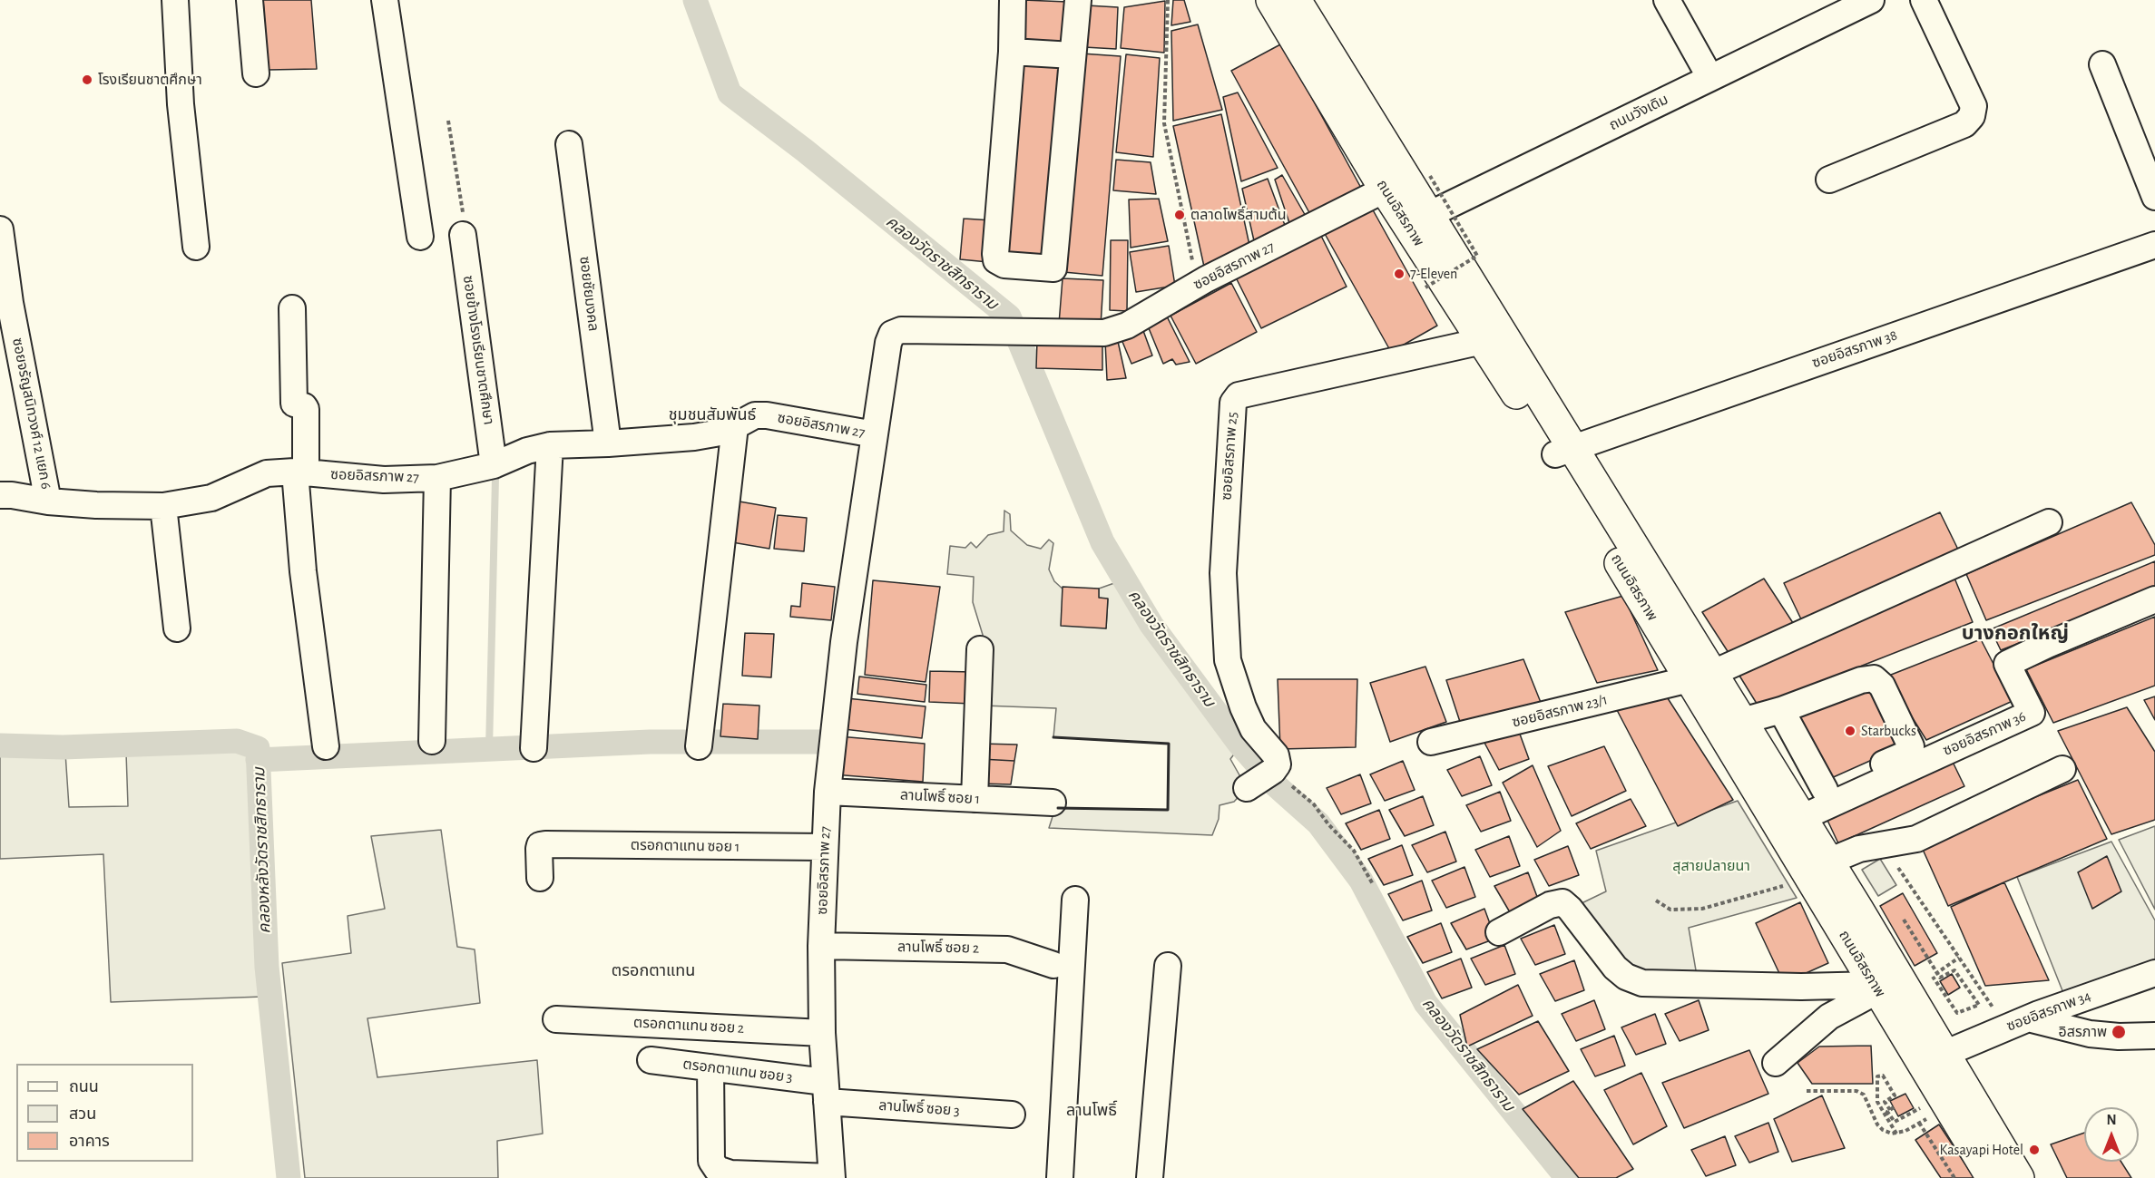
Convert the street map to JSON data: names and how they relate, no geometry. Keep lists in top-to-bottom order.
{
  "streets": {
    "main road": ["ถนนอิสรภาพ"],
    "street": [
      "ถนนวังเดิม",
      "ซอยอิสรภาพ 27",
      "ซอยชัยมงคล",
      "ซอยอิสรภาพ 38",
      "ซอยข้างโรงเรียนชาตศึกษา",
      "ซอยจรัญสนิทวงศ์ 12 แยก 6",
      "ซอยอิสรภาพ 25",
      "ซอยอิสรภาพ 23/1",
      "ซอยอิสรภาพ 36",
      "ลานโพธิ์ ซอย 1",
      "ตรอกตาแทน ซอย 1",
      "ลานโพธิ์ ซอย 2",
      "ซอยอิสรภาพ 34",
      "ตรอกตาแทน ซอย 2",
      "ตรอกตาแทน ซอย 3",
      "ลานโพธิ์ ซอย 3"
    ]
  },
  "crossings": [
    ["ถนนวังเดิม", "ถนนอิสรภาพ"],
    ["ถนนอิสรภาพ", "ซอยอิสรภาพ 27"],
    ["ถนนอิสรภาพ", "ซอยอิสรภาพ 38"],
    ["ถนนอิสรภาพ", "ซอยอิสรภาพ 25"],
    ["ถนนอิสรภาพ", "ซอยอิสรภาพ 36"],
    ["ซอยอิสรภาพ 27", "ซอยชัยมงคล"],
    ["ซอยอิสรภาพ 27", "ซอยข้างโรงเรียนชาตศึกษา"],
    ["ซอยอิสรภาพ 27", "ซอยจรัญสนิทวงศ์ 12 แยก 6"],
    ["ซอยอิสรภาพ 27", "ลานโพธิ์ ซอย 1"],
    ["ซอยอิสรภาพ 27", "ตรอกตาแทน ซอย 1"],
    ["ซอยอิสรภาพ 27", "ลานโพธิ์ ซอย 2"],
    ["ซอยอิสรภาพ 27", "ตรอกตาแทน ซอย 2"],
    ["ซอยอิสรภาพ 27", "ตรอกตาแทน ซอย 3"],
    ["ซอยอิสรภาพ 27", "ลานโพธิ์ ซอย 3"],
    ["ตรอกตาแทน ซอย 3", "ลานโพธิ์ ซอย 3"]
  ],
  "districts": [
    "ชุมชนสัมพันธ์",
    "บางกอกใหญ่",
    "ตรอกตาแทน",
    "ลานโพธิ์"
  ],
  "water": ["คลองวัดราชสิทธาราม", "คลองหลังวัดราชสิทธาราม"],
  "parks": ["สุสายปลายนา"],
  "places": [
    "โรงเรียนชาตศึกษา",
    "ตลาดโพธิ์สามต้น",
    "7-Eleven",
    "Starbucks",
    "อิสรภาพ",
    "Kasayapi Hotel"
  ],
  "legend": ["ถนน", "สวน", "อาคาร"],
  "north": "top"
}
